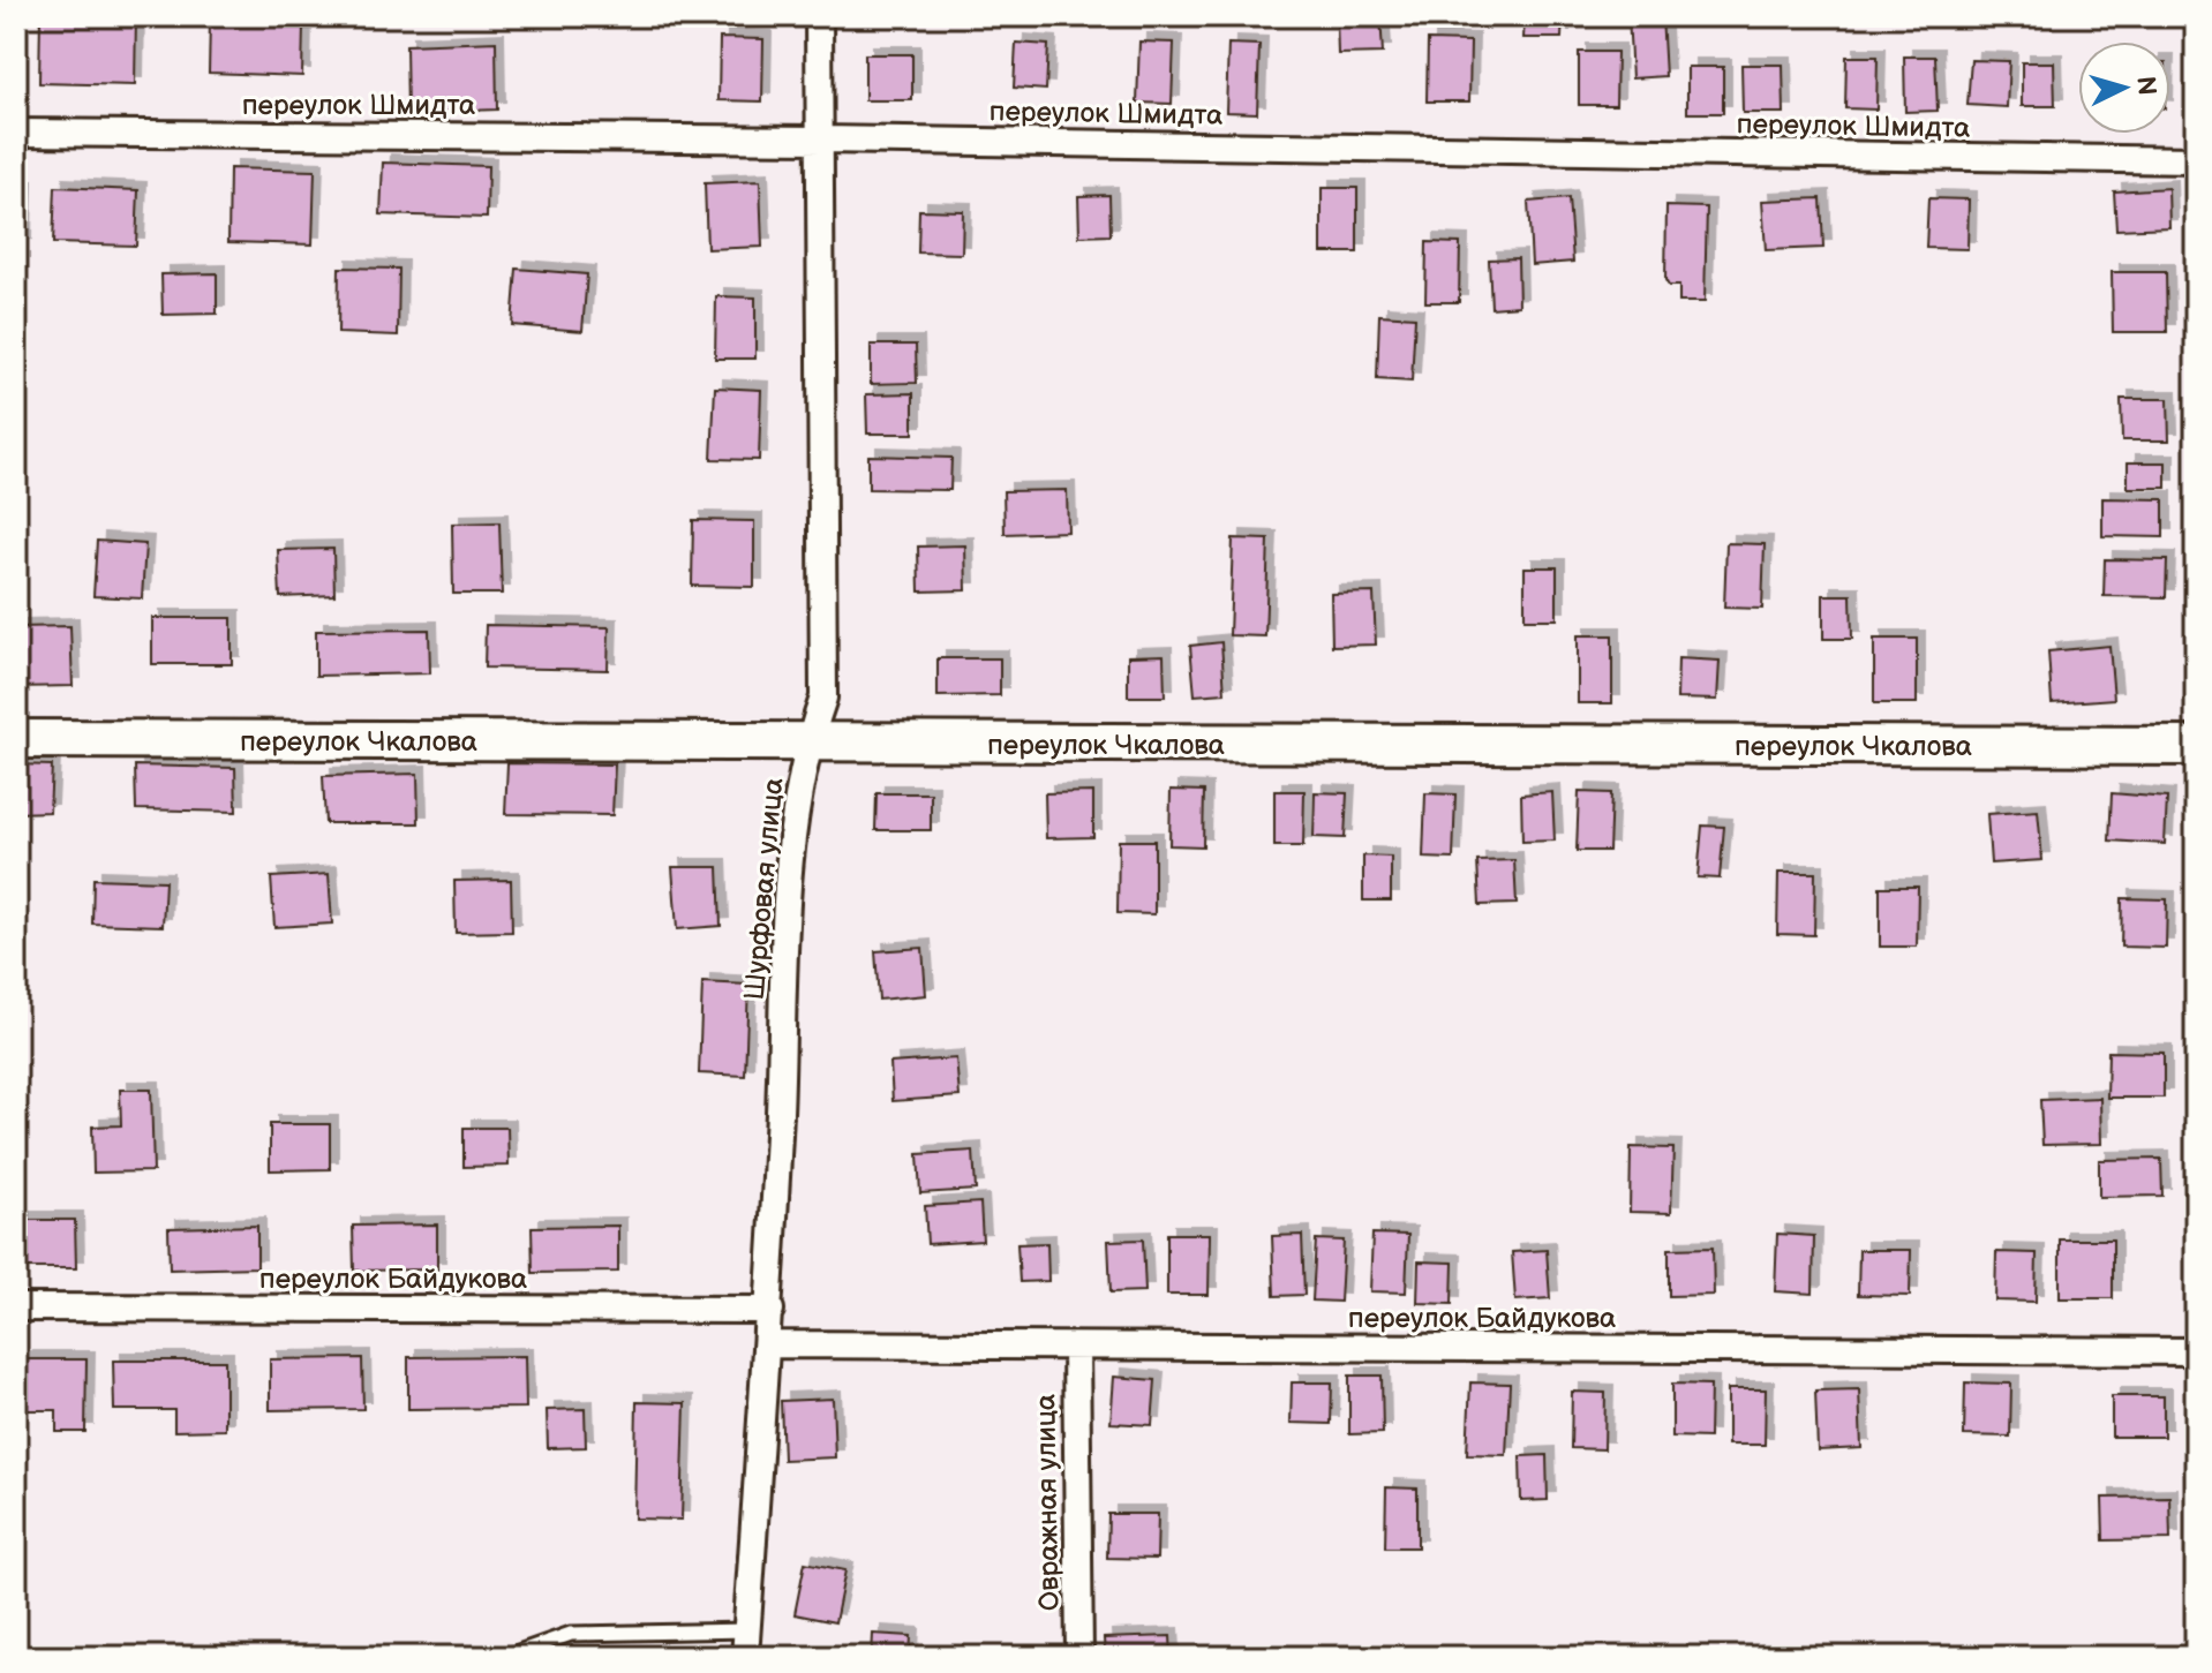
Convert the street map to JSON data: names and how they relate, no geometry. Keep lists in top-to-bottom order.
{
  "streets": {
    "street": [
      "переулок Шмидта",
      "переулок Чкалова",
      "Шурфовая улица",
      "переулок Байдукова",
      "Овражная улица"
    ]
  },
  "crossings": [
    ["переулок Шмидта", "Шурфовая улица"],
    ["переулок Чкалова", "Шурфовая улица"],
    ["Шурфовая улица", "переулок Байдукова"],
    ["переулок Байдукова", "Овражная улица"]
  ],
  "north": "right"
}
